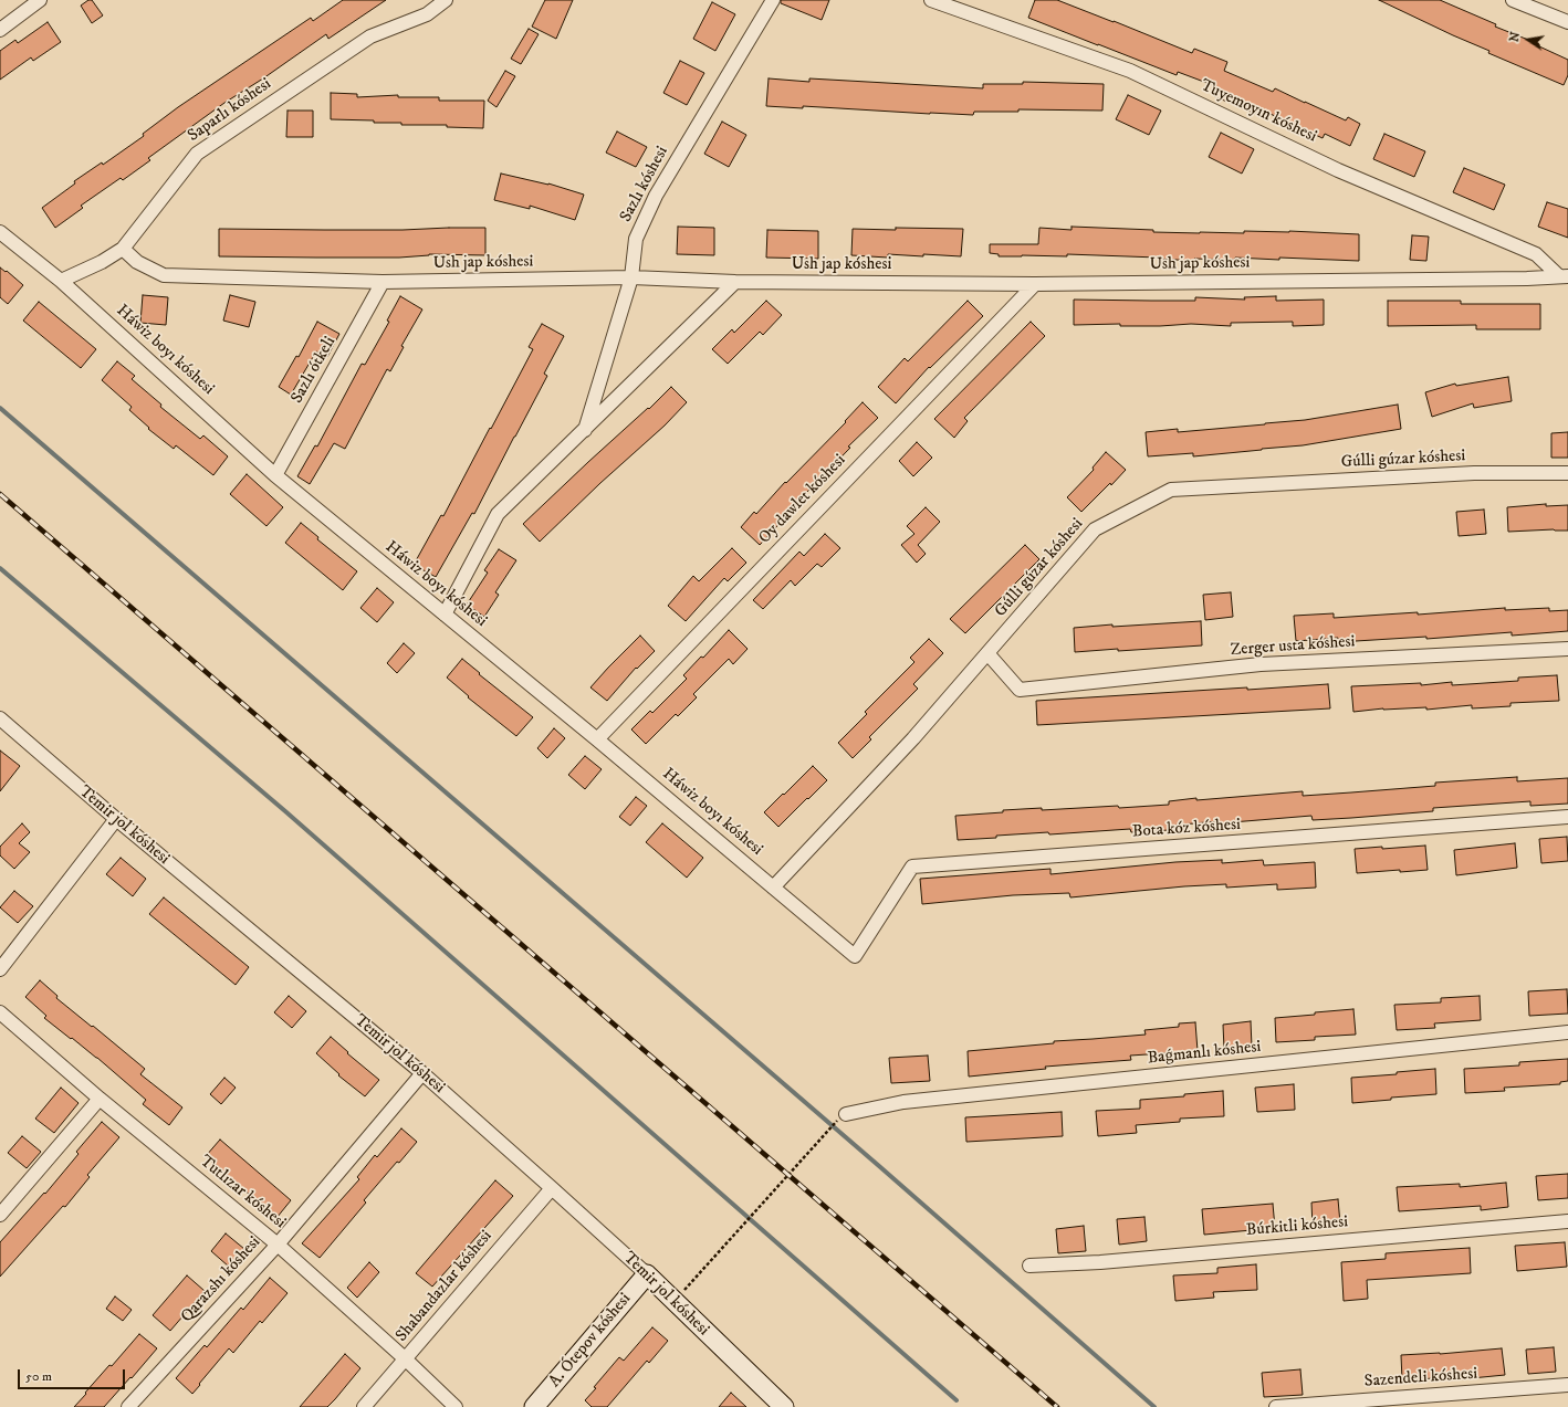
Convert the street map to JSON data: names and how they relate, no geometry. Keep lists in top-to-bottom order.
{
  "streets": {
    "street": [
      "Saparlı kóshesi",
      "Tuyemoyın kóshesi",
      "Sazlı kóshesi",
      "Ush jap kóshesi",
      "Háwiz boyı kóshesi",
      "Sazlı ótkeli",
      "Gúlli gúzar kóshesi",
      "Oy dawlet kóshesi",
      "Zerger usta kóshesi",
      "Temir jol kóshesi",
      "Bota kóz kóshesi",
      "Baǵmanlı kóshesi",
      "Tutlızar kóshesi",
      "Búrkitli kóshesi",
      "Qarazshı kóshesi",
      "Shabandazlar kóshesi",
      "A. Ótepov kóshesi",
      "Sazendeli kóshesi"
    ]
  },
  "crossings": [
    ["Saparlı kóshesi", "Ush jap kóshesi"],
    ["Saparlı kóshesi", "Háwiz boyı kóshesi"],
    ["Tuyemoyın kóshesi", "Ush jap kóshesi"],
    ["Sazlı kóshesi", "Ush jap kóshesi"],
    ["Sazlı kóshesi", "Háwiz boyı kóshesi"],
    ["Ush jap kóshesi", "Sazlı ótkeli"],
    ["Ush jap kóshesi", "Oy dawlet kóshesi"],
    ["Háwiz boyı kóshesi", "Sazlı ótkeli"],
    ["Háwiz boyı kóshesi", "Gúlli gúzar kóshesi"],
    ["Háwiz boyı kóshesi", "Oy dawlet kóshesi"],
    ["Háwiz boyı kóshesi", "Bota kóz kóshesi"],
    ["Gúlli gúzar kóshesi", "Zerger usta kóshesi"],
    ["Temir jol kóshesi", "Qarazshı kóshesi"],
    ["Temir jol kóshesi", "Shabandazlar kóshesi"],
    ["Temir jol kóshesi", "A. Ótepov kóshesi"],
    ["Tutlızar kóshesi", "Qarazshı kóshesi"],
    ["Tutlızar kóshesi", "Shabandazlar kóshesi"]
  ],
  "scale_bar": "50 m",
  "north": "left"
}
